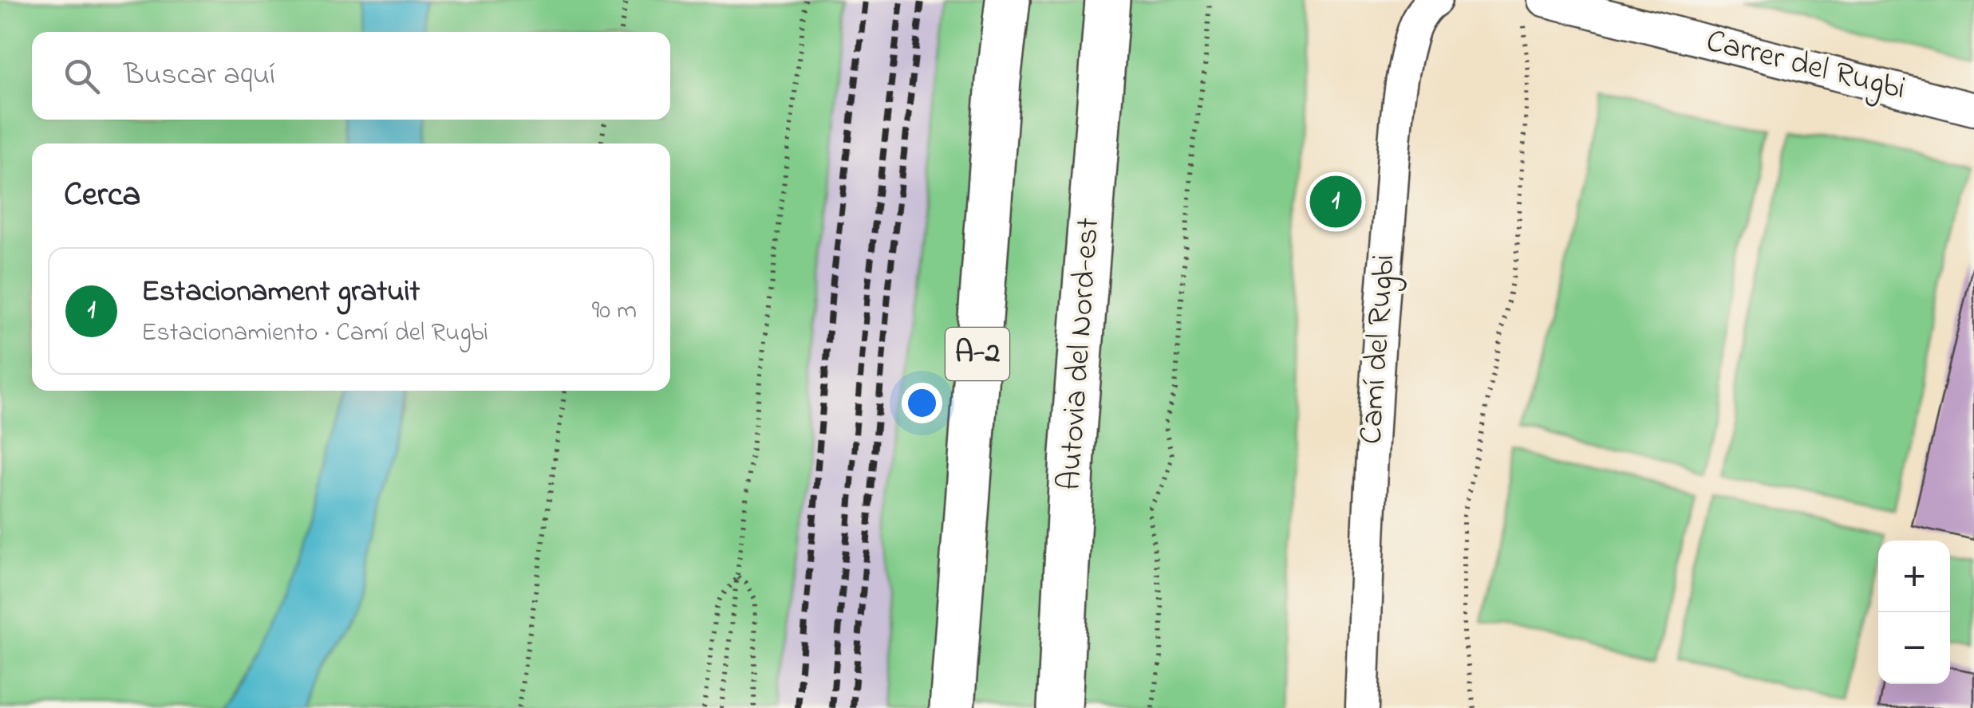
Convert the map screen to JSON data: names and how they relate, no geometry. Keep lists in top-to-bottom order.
{
  "streets": {
    "highway": ["A-2", "Autovia del Nord-est"],
    "street": ["Carrer del Rugbi", "Camí del Rugbi"]
  },
  "page": {
    "search": "Buscar aquí",
    "heading": "Cerca",
    "pins": "1",
    "list": [
      {
        "mark": "1",
        "name": "Estacionament gratuit",
        "note": "Estacionamiento · Camí del Rugbi",
        "value": "90 m"
      }
    ],
    "map_buttons": ["+", "−"]
  }
}
